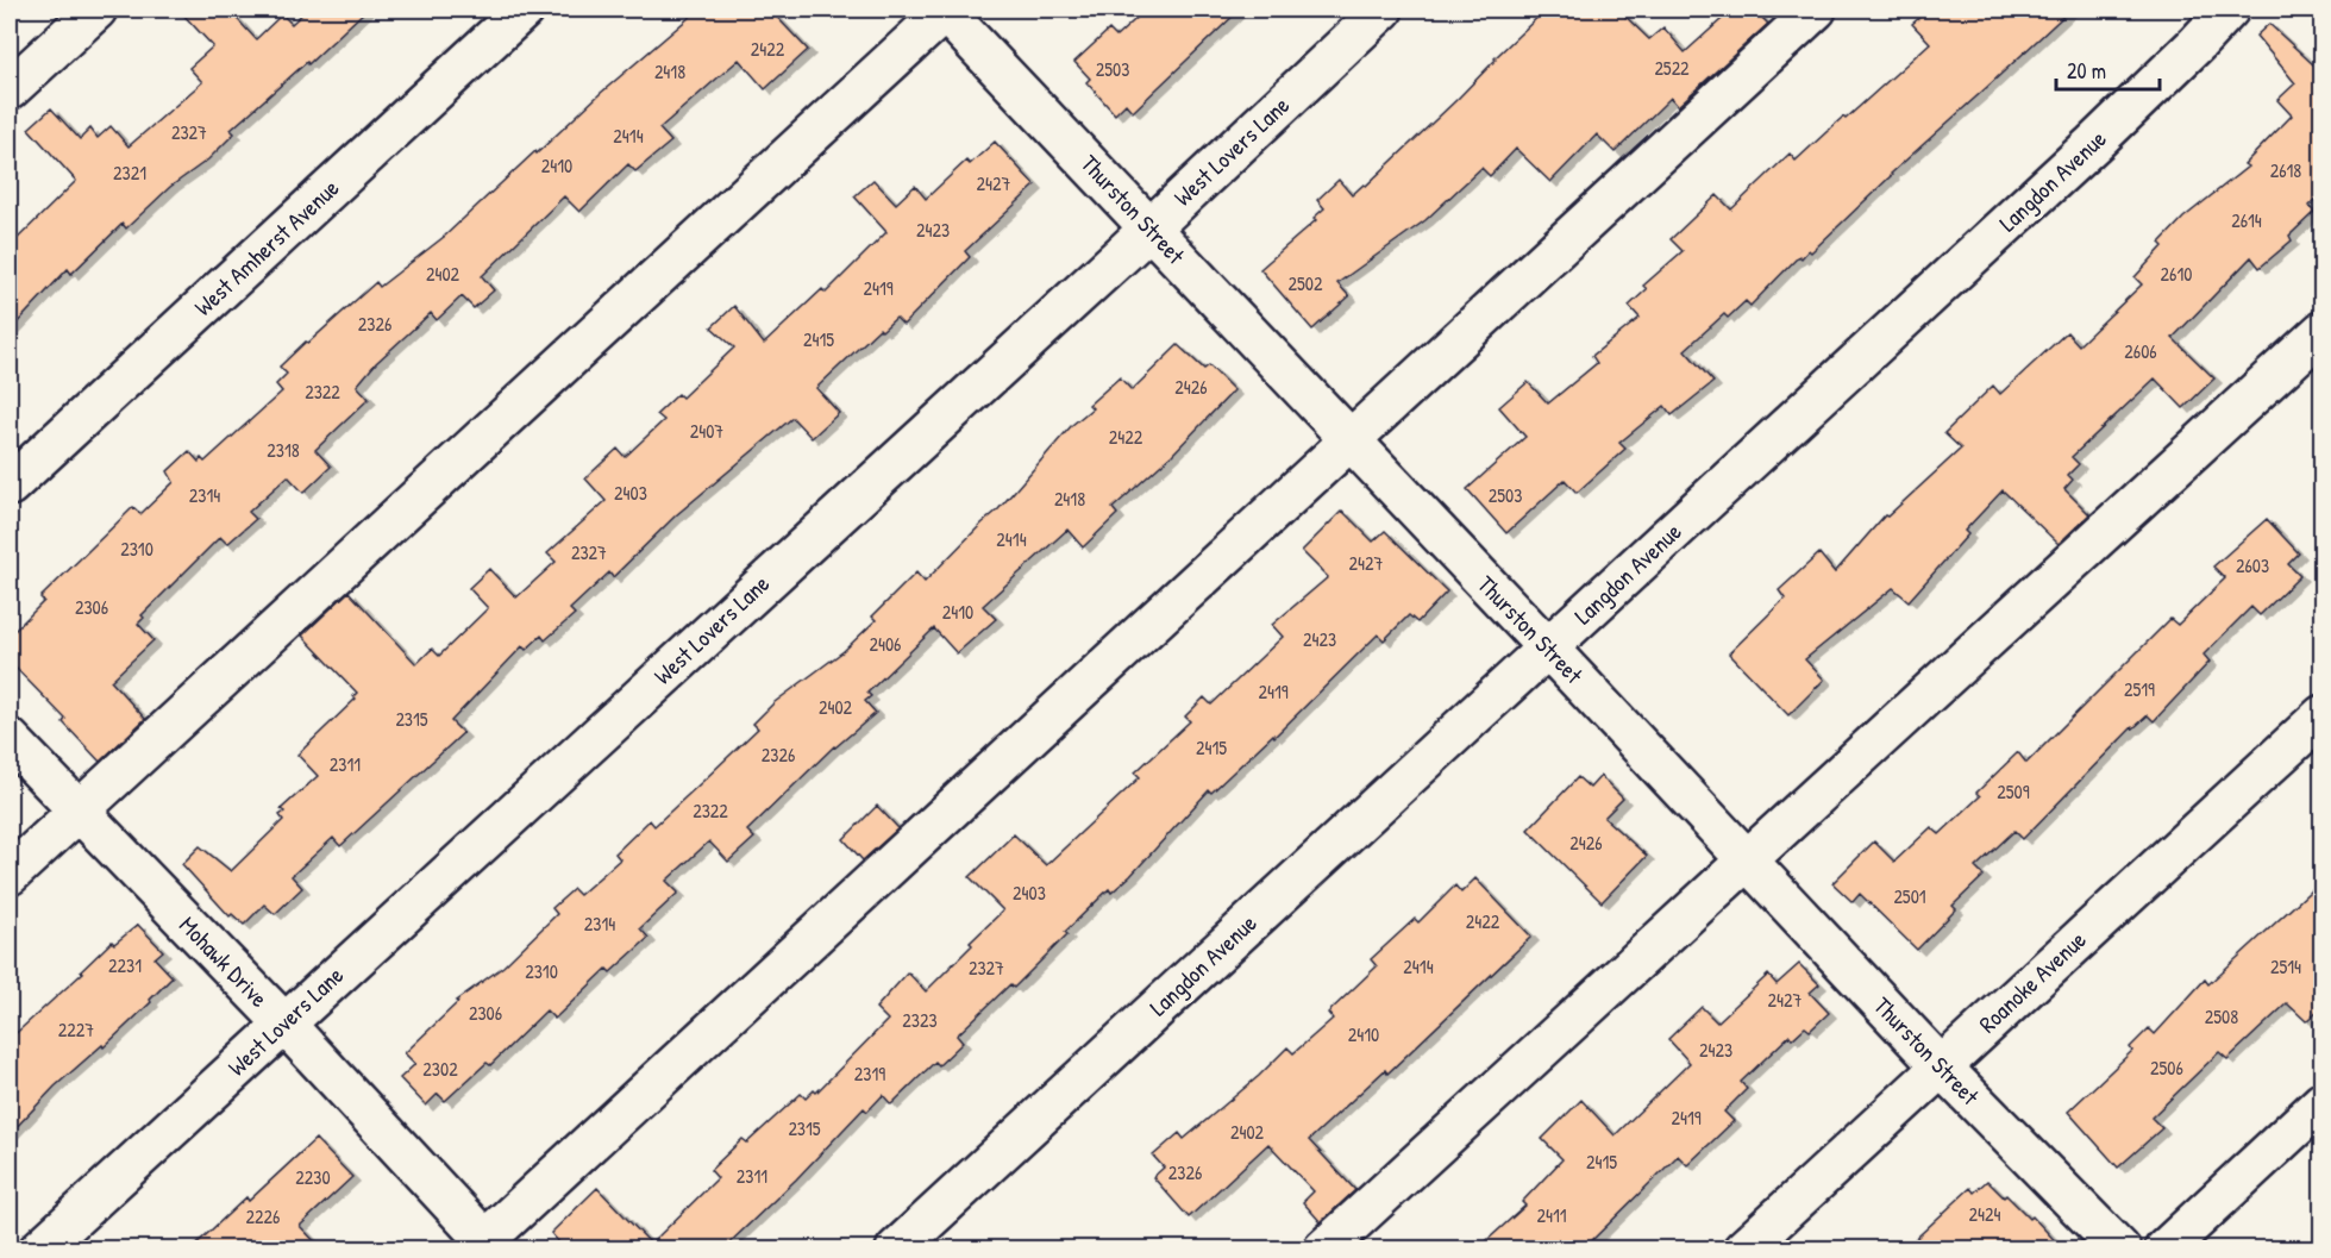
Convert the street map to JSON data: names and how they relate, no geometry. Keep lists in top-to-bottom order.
{
  "streets": {
    "street": [
      "West Lovers Lane",
      "Langdon Avenue",
      "Thurston Street",
      "West Amherst Avenue",
      "Mohawk Drive",
      "Roanoke Avenue"
    ]
  },
  "crossings": [
    ["West Lovers Lane", "Thurston Street"],
    ["West Lovers Lane", "Mohawk Drive"],
    ["Langdon Avenue", "Thurston Street"],
    ["Thurston Street", "Roanoke Avenue"]
  ],
  "house_numbers": [
    "2422",
    "2522",
    "2503",
    "2418",
    "2327",
    "2414",
    "2410",
    "2618",
    "2321",
    "2427",
    "2614",
    "2423",
    "2402",
    "2610",
    "2502",
    "2419",
    "2326",
    "2415",
    "2606",
    "2426",
    "2322",
    "2407",
    "2422",
    "2318",
    "2403",
    "2314",
    "2503",
    "2418",
    "2414",
    "2310",
    "2327",
    "2427",
    "2603",
    "2306",
    "2410",
    "2423",
    "2406",
    "2519",
    "2419",
    "2402",
    "2315",
    "2415",
    "2326",
    "2311",
    "2509",
    "2322",
    "2426",
    "2403",
    "2501",
    "2422",
    "2314",
    "2231",
    "2414",
    "2514",
    "2327",
    "2310",
    "2427",
    "2306",
    "2508",
    "2323",
    "2227",
    "2410",
    "2423",
    "2506",
    "2302",
    "2319",
    "2419",
    "2315",
    "2402",
    "2415",
    "2326",
    "2311",
    "2230",
    "2424",
    "2411",
    "2226"
  ],
  "scale_bar": "20 m"
}
